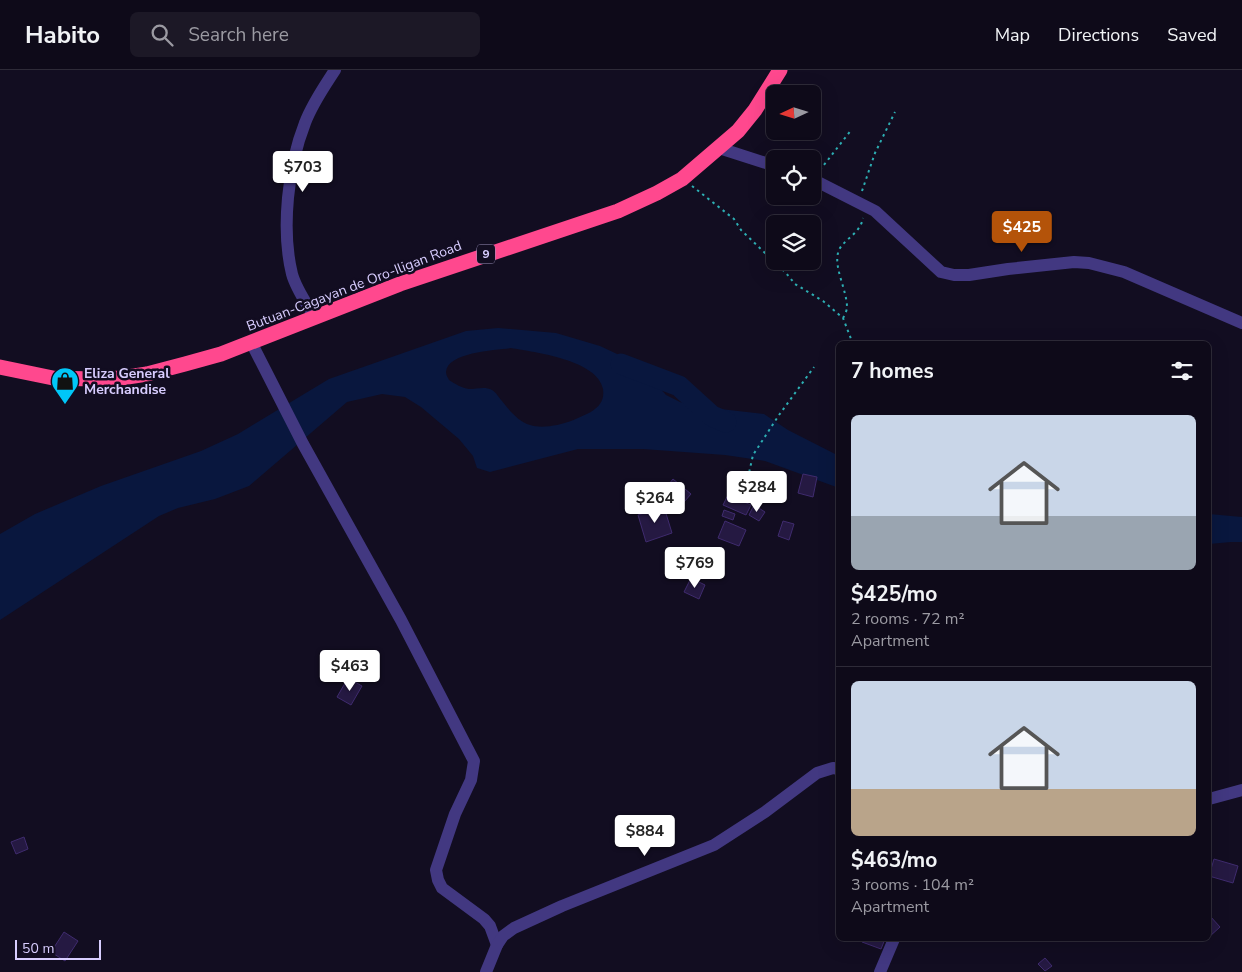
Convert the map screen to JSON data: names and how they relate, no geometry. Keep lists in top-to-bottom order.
{
  "streets": {
    "highway": ["9", "Butuan-Cagayan de Oro-Iligan Road"]
  },
  "places": {
    "shop": ["Eliza General Merchandise"]
  },
  "scale_bar": "50 m",
  "north": "left",
  "page": {
    "header": "Habito",
    "search": "Search here",
    "nav": ["Map", "Directions", "Saved"],
    "price": [
      "$703",
      "$425",
      "$284",
      "$264",
      "$769",
      "$463",
      "$884"
    ],
    "heading": "7 homes",
    "list": [
      {
        "name": "$425/mo",
        "note": "2 rooms · 72 m² · Apartment"
      },
      {
        "name": "$463/mo",
        "note": "3 rooms · 104 m² · Apartment"
      }
    ],
    "scale": "50 m"
  }
}
